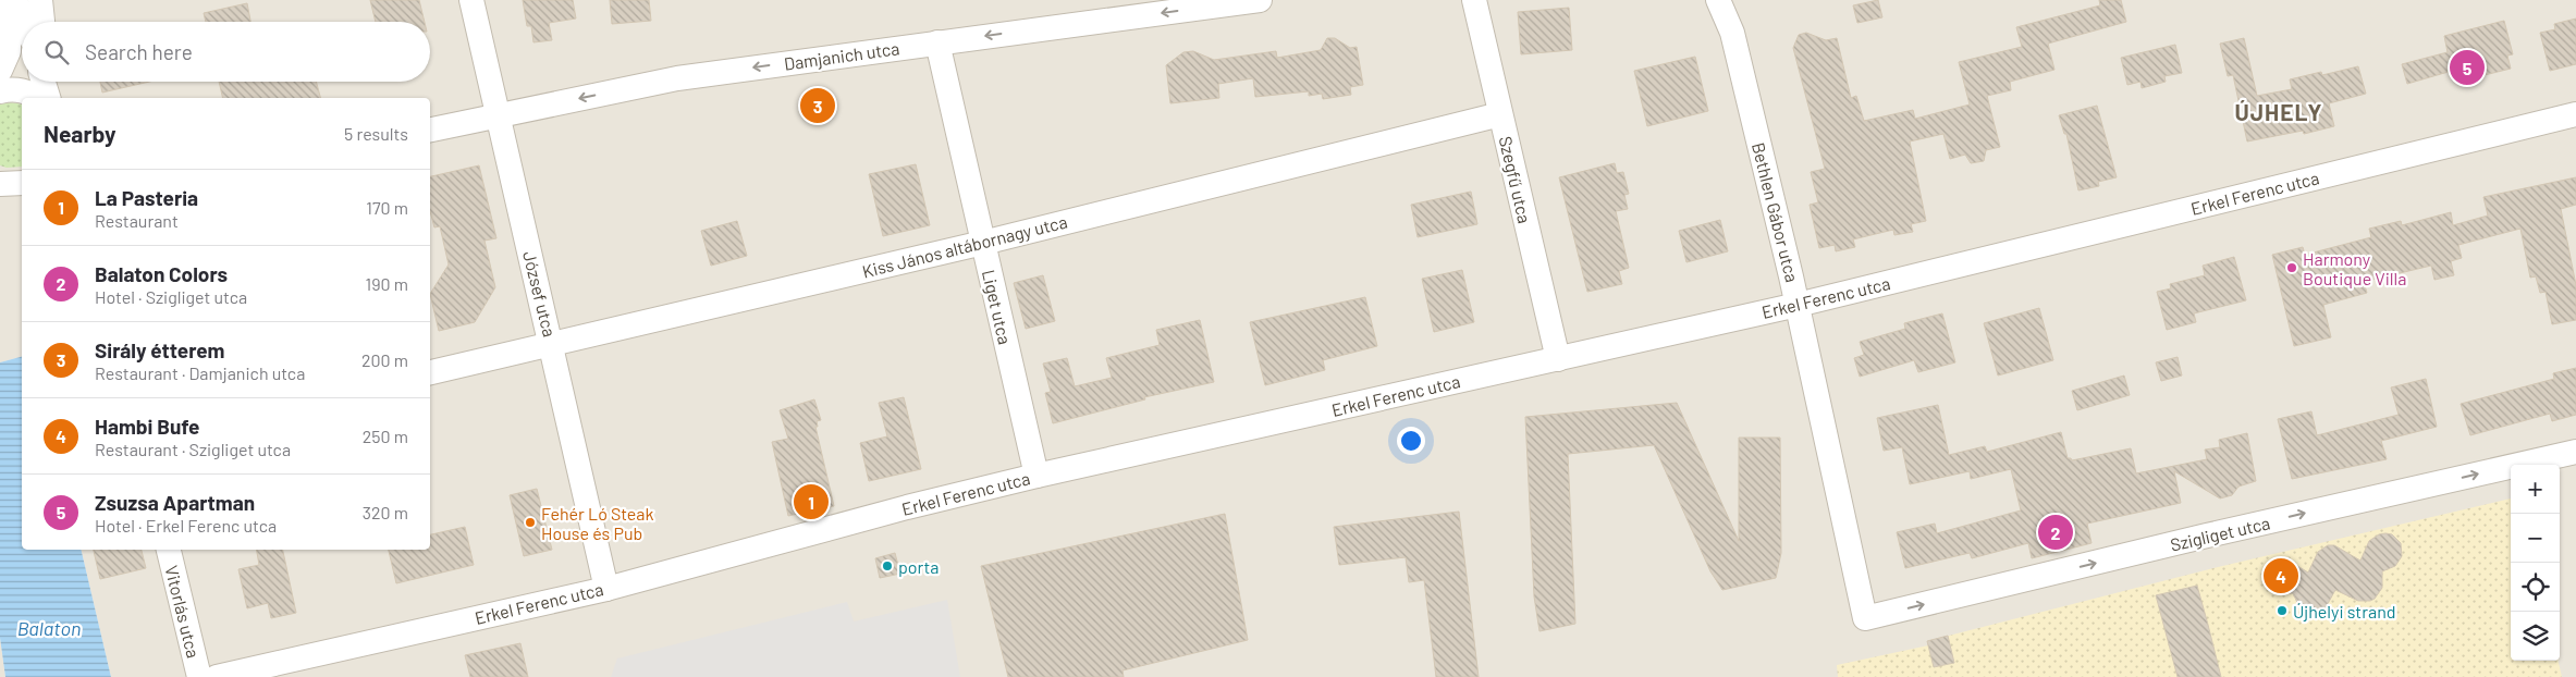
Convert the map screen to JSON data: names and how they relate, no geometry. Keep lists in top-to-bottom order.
{
  "streets": {
    "street": [
      "Damjanich utca",
      "Szegfű utca",
      "Erkel Ferenc utca",
      "Bethlen Gábor utca",
      "Kiss János altábornagy utca",
      "József utca",
      "Liget utca",
      "Szigliget utca",
      "Vitorlás utca"
    ]
  },
  "crossings": [
    ["Damjanich utca", "József utca"],
    ["Damjanich utca", "Liget utca"],
    ["Szegfű utca", "Erkel Ferenc utca"],
    ["Szegfű utca", "Kiss János altábornagy utca"],
    ["Erkel Ferenc utca", "Bethlen Gábor utca"],
    ["Erkel Ferenc utca", "József utca"],
    ["Erkel Ferenc utca", "Liget utca"],
    ["Bethlen Gábor utca", "Szigliget utca"],
    ["Kiss János altábornagy utca", "József utca"],
    ["Kiss János altábornagy utca", "Liget utca"]
  ],
  "one_way": ["Damjanich utca", "Szigliget utca"],
  "districts": ["ÚJHELY"],
  "water": ["Balaton"],
  "places": [
    "Harmony Boutique Villa",
    "Fehér Ló Steak House és Pub",
    "porta",
    "Újhelyi strand"
  ],
  "page": {
    "search": "Search here",
    "pins": [
      "5",
      "3",
      "1",
      "2",
      "4"
    ],
    "heading": ["Nearby", "5 results"],
    "list": [
      {
        "mark": "1",
        "name": "La Pasteria",
        "note": "Restaurant",
        "value": "170 m"
      },
      {
        "mark": "2",
        "name": "Balaton Colors",
        "note": "Hotel · Szigliget utca",
        "value": "190 m"
      },
      {
        "mark": "3",
        "name": "Sirály étterem",
        "note": "Restaurant · Damjanich utca",
        "value": "200 m"
      },
      {
        "mark": "4",
        "name": "Hambi Bufe",
        "note": "Restaurant · Szigliget utca",
        "value": "250 m"
      },
      {
        "mark": "5",
        "name": "Zsuzsa Apartman",
        "note": "Hotel · Erkel Ferenc utca",
        "value": "320 m"
      }
    ],
    "map_buttons": ["+", "−"]
  }
}
